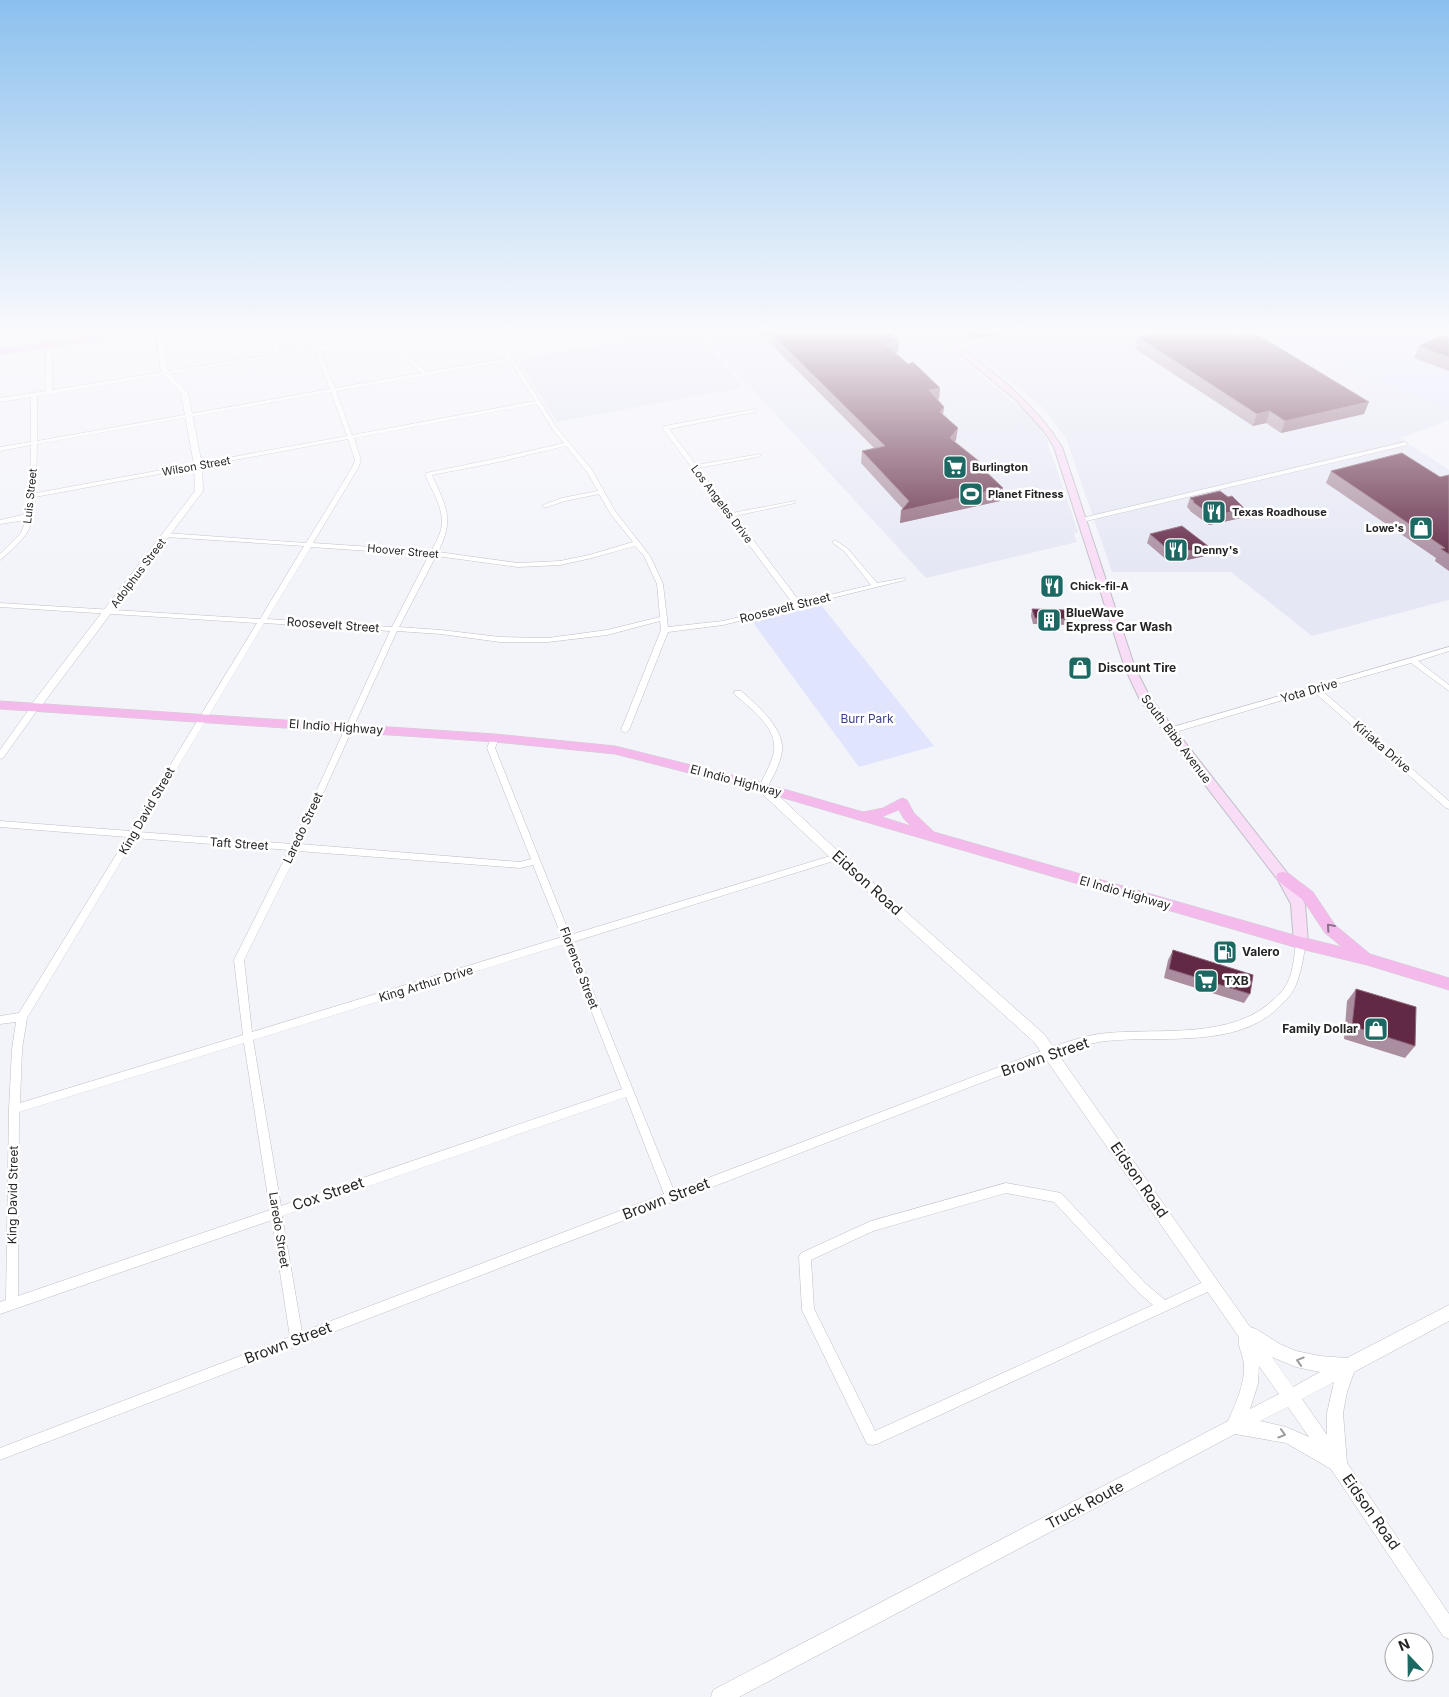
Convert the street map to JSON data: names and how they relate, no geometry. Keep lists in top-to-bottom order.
{
  "streets": {
    "main road": ["El Indio Highway", "South Bibb Avenue"],
    "street": [
      "Wilson Street",
      "Luis Street",
      "Los Angeles Drive",
      "Hoover Street",
      "Adolphus Street",
      "Roosevelt Street",
      "Yota Drive",
      "Kiriaka Drive",
      "King David Street",
      "Laredo Street",
      "Taft Street",
      "Eidson Road",
      "Florence Street",
      "King Arthur Drive",
      "Brown Street",
      "Cox Street",
      "Truck Route"
    ]
  },
  "crossings": [
    ["Wilson Street", "Luis Street"],
    ["Wilson Street", "Adolphus Street"],
    ["Wilson Street", "King David Street"],
    ["Los Angeles Drive", "Roosevelt Street"],
    ["Hoover Street", "Adolphus Street"],
    ["Hoover Street", "King David Street"],
    ["Hoover Street", "Laredo Street"],
    ["Adolphus Street", "Roosevelt Street"],
    ["Adolphus Street", "El Indio Highway"],
    ["Roosevelt Street", "King David Street"],
    ["Roosevelt Street", "Laredo Street"],
    ["Yota Drive", "South Bibb Avenue"],
    ["Yota Drive", "Kiriaka Drive"],
    ["El Indio Highway", "South Bibb Avenue"],
    ["El Indio Highway", "King David Street"],
    ["El Indio Highway", "Laredo Street"],
    ["El Indio Highway", "Eidson Road"],
    ["El Indio Highway", "Florence Street"],
    ["El Indio Highway", "Brown Street"],
    ["South Bibb Avenue", "Brown Street"],
    ["King David Street", "Taft Street"],
    ["King David Street", "King Arthur Drive"],
    ["King David Street", "Cox Street"],
    ["Laredo Street", "Taft Street"],
    ["Laredo Street", "King Arthur Drive"],
    ["Laredo Street", "Brown Street"],
    ["Laredo Street", "Cox Street"],
    ["Taft Street", "Florence Street"],
    ["Eidson Road", "King Arthur Drive"],
    ["Eidson Road", "Brown Street"],
    ["Eidson Road", "Truck Route"],
    ["Florence Street", "King Arthur Drive"],
    ["Florence Street", "Brown Street"],
    ["Florence Street", "Cox Street"]
  ],
  "parks": ["Burr Park"],
  "places": {
    "supermarket": ["Burlington", "TXB"],
    "sports": ["Planet Fitness"],
    "restaurant": ["Texas Roadhouse", "Denny's", "Chick-fil-A"],
    "shop": ["Lowe's", "Discount Tire", "Family Dollar"],
    "building": ["BlueWave Express Car Wash"],
    "fuel station": ["Valero"]
  },
  "north": "top"
}
